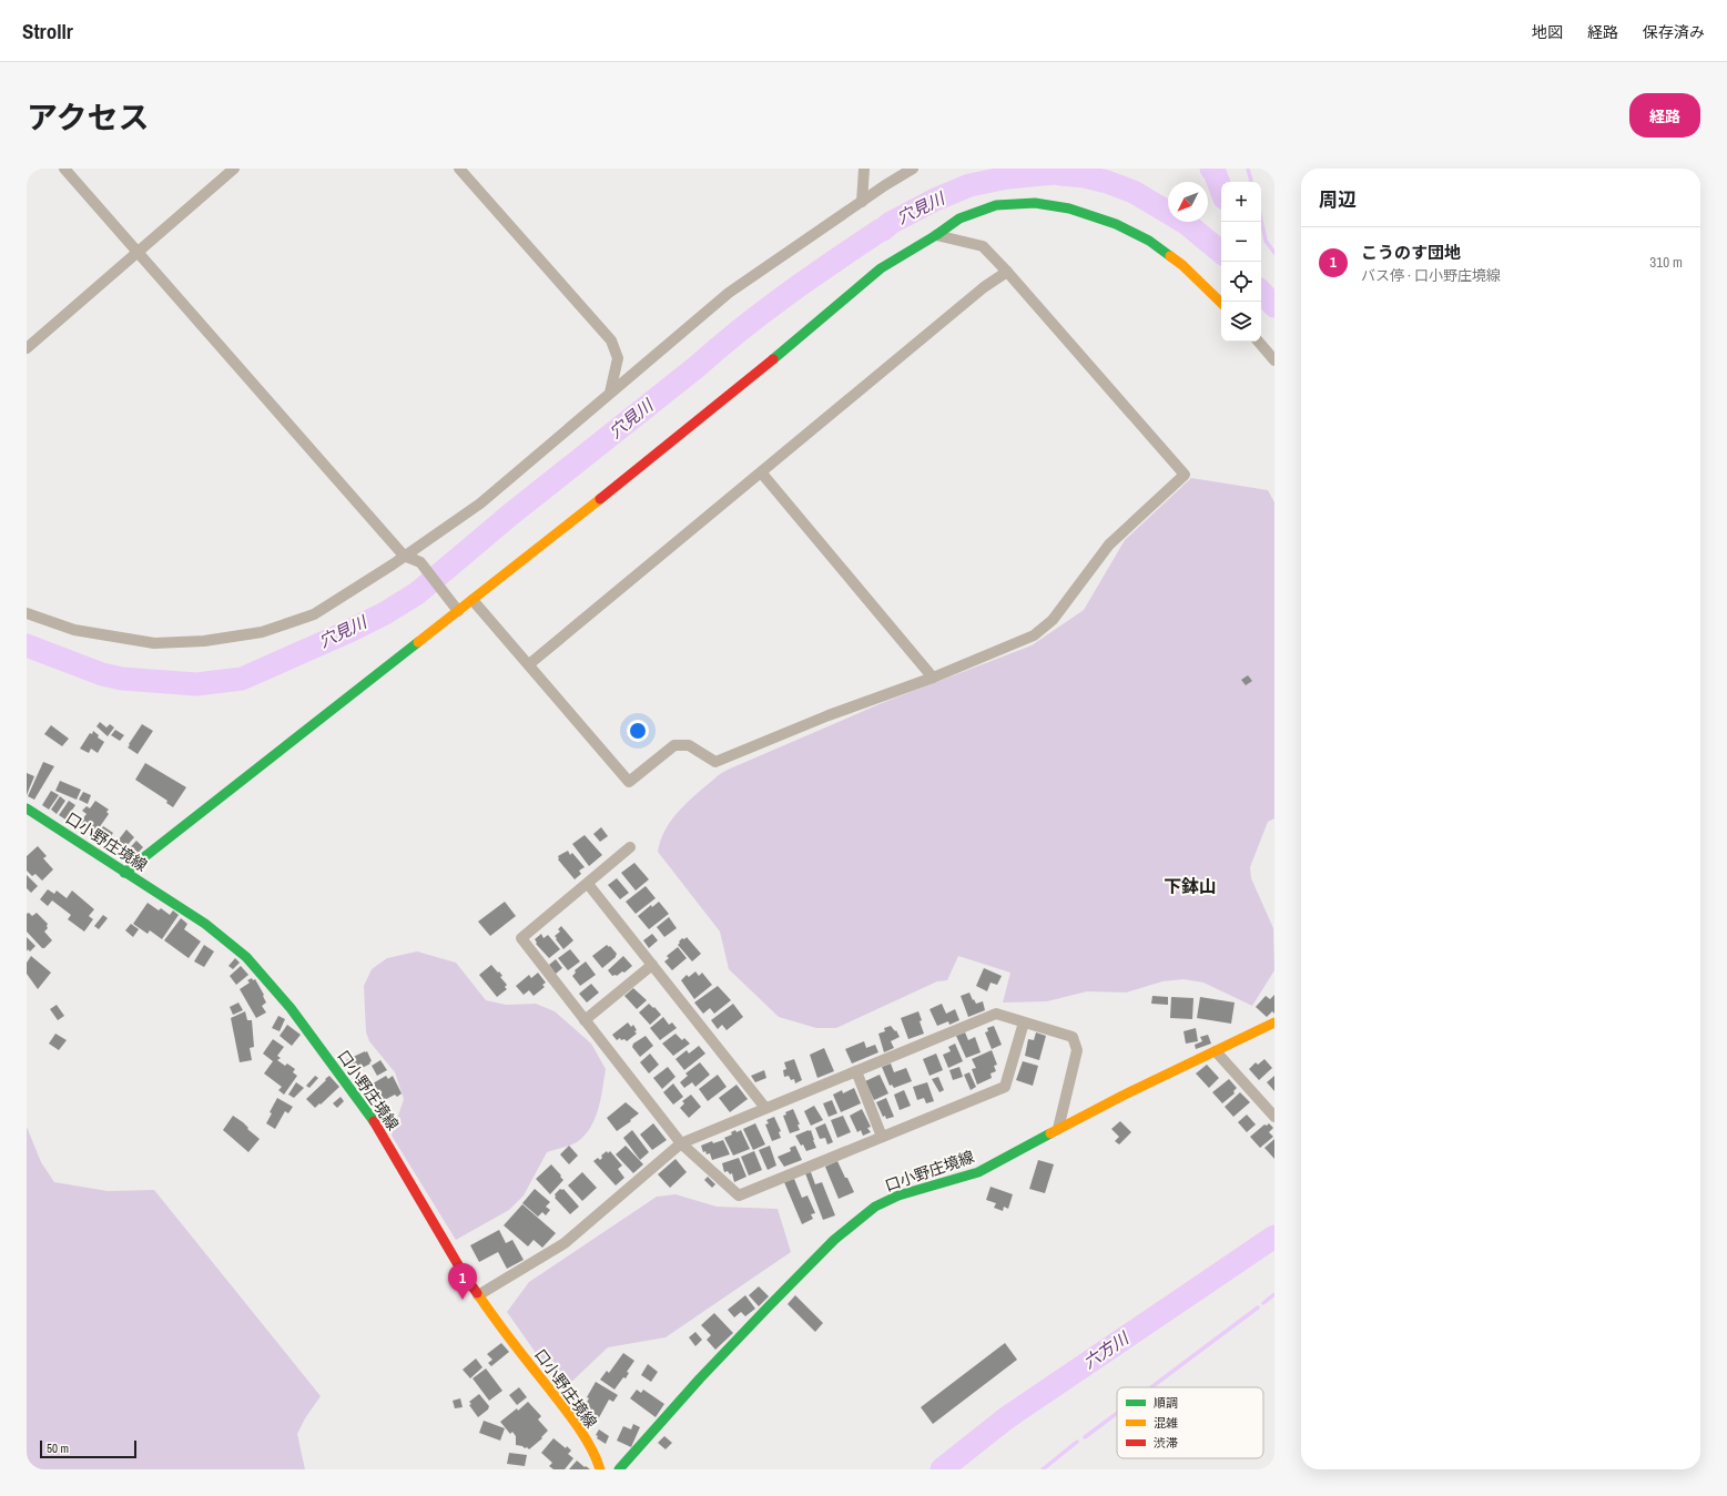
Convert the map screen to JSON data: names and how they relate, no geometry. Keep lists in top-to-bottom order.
{
  "streets": {
    "main road": ["口小野庄境線"]
  },
  "districts": ["下鉢山"],
  "water": ["穴見川", "六方川"],
  "legend": ["順調", "混雑", "渋滞"],
  "scale_bar": "50 m",
  "north": "bottom left",
  "page": {
    "header": "Strollr",
    "nav": ["地図", "経路", "保存済み"],
    "title": "アクセス",
    "buttons": "経路",
    "heading": "周辺",
    "map_buttons": ["+", "−"],
    "list": [
      {
        "mark": "1",
        "name": "こうのす団地",
        "note": "バス停 · 口小野庄境線",
        "value": "310 m"
      }
    ],
    "pins": "1",
    "scale": "50 m"
  }
}
